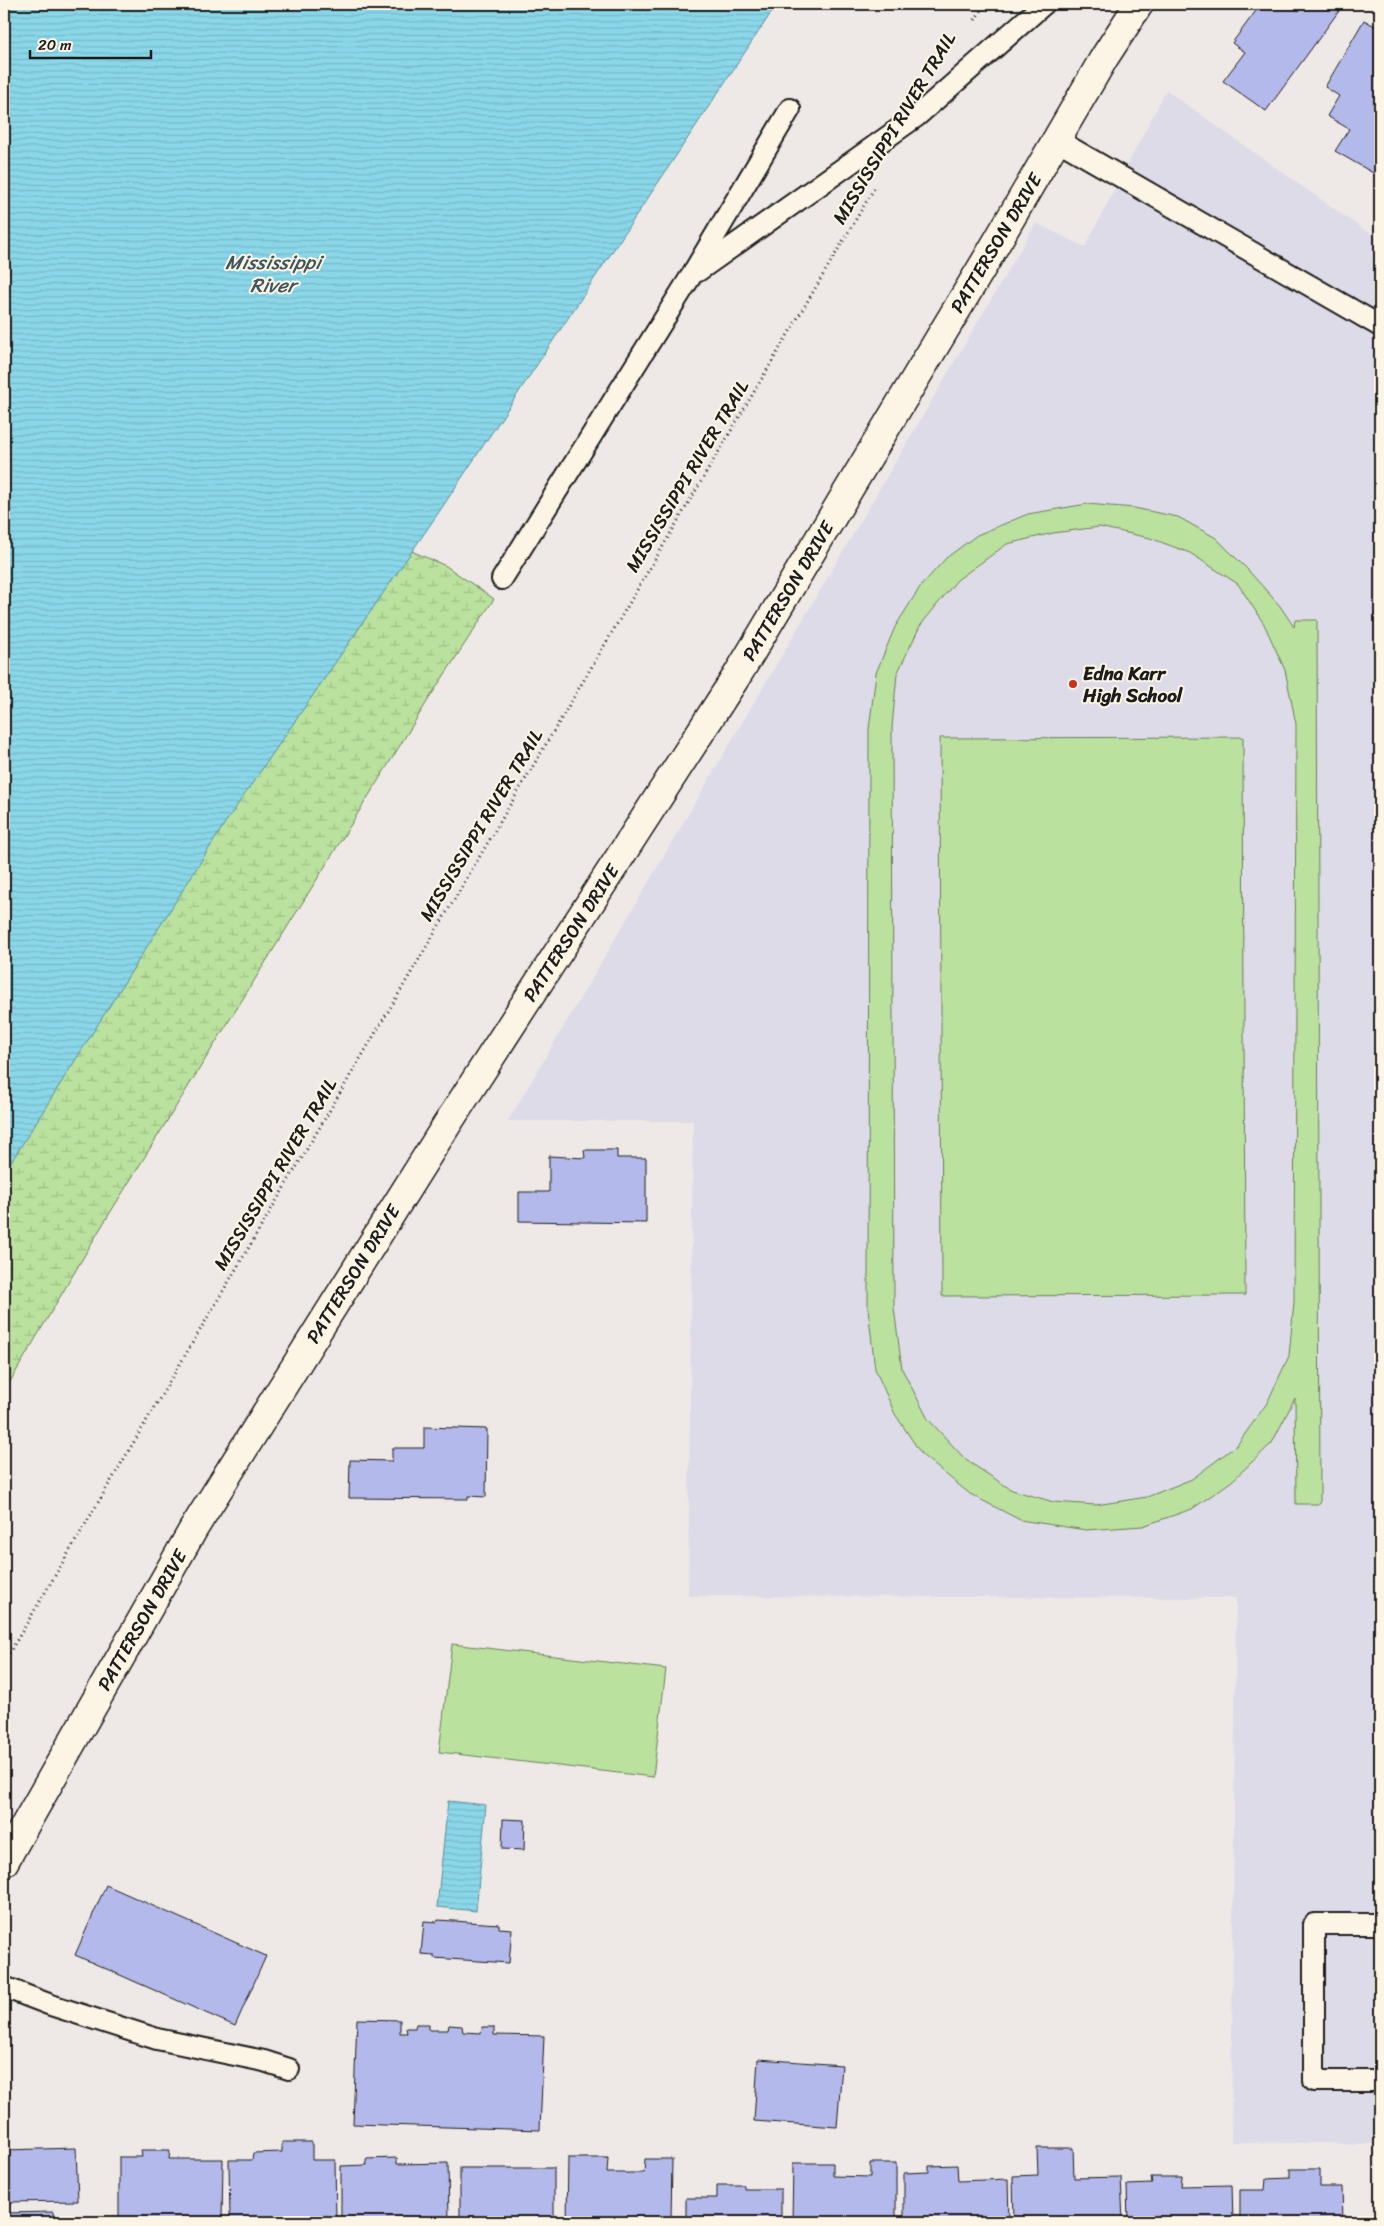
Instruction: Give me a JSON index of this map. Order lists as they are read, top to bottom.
{
  "streets": {
    "street": ["PATTERSON DRIVE"],
    "path": ["MISSISSIPPI RIVER TRAIL"]
  },
  "water": ["Mississippi River"],
  "places": ["Edna Karr High School"],
  "scale_bar": "20 m"
}
